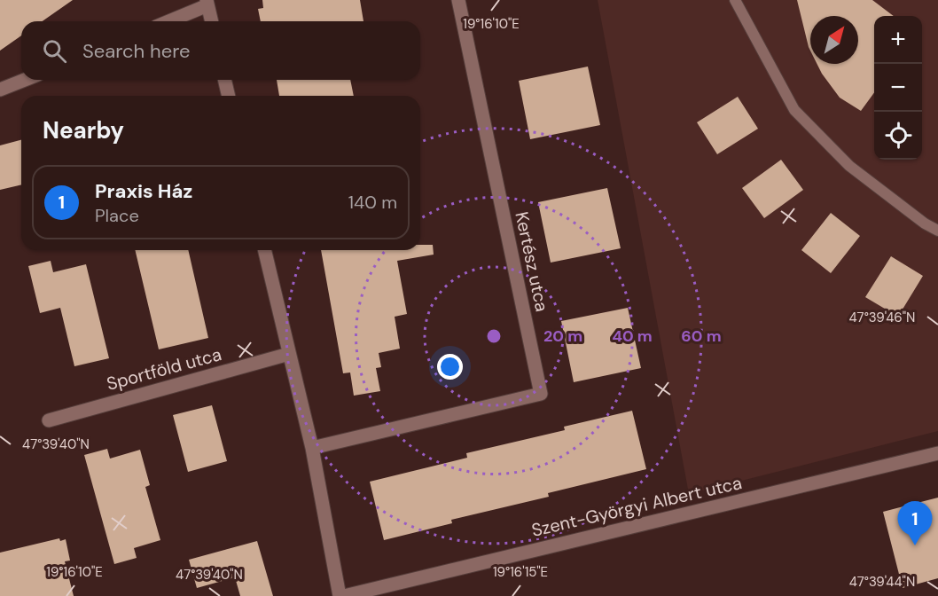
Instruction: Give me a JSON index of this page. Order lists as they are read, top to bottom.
{
  "streets": {
    "street": ["Kertész utca", "Sportföld utca", "Szent-Györgyi Albert utca"]
  },
  "north": "top right",
  "page": {
    "map_buttons": ["+", "−"],
    "search": "Search here",
    "heading": "Nearby",
    "list": [
      {
        "mark": "1",
        "name": "Praxis Ház",
        "note": "Place",
        "value": "140 m"
      }
    ],
    "pins": "1"
  },
  "coordinates": [
    "19°16'10\"E",
    "47°39'46\"N",
    "47°39'40\"N",
    "19°16'15\"E",
    "47°39'44\"N"
  ],
  "rings": ["20 m", "40 m", "60 m"]
}
